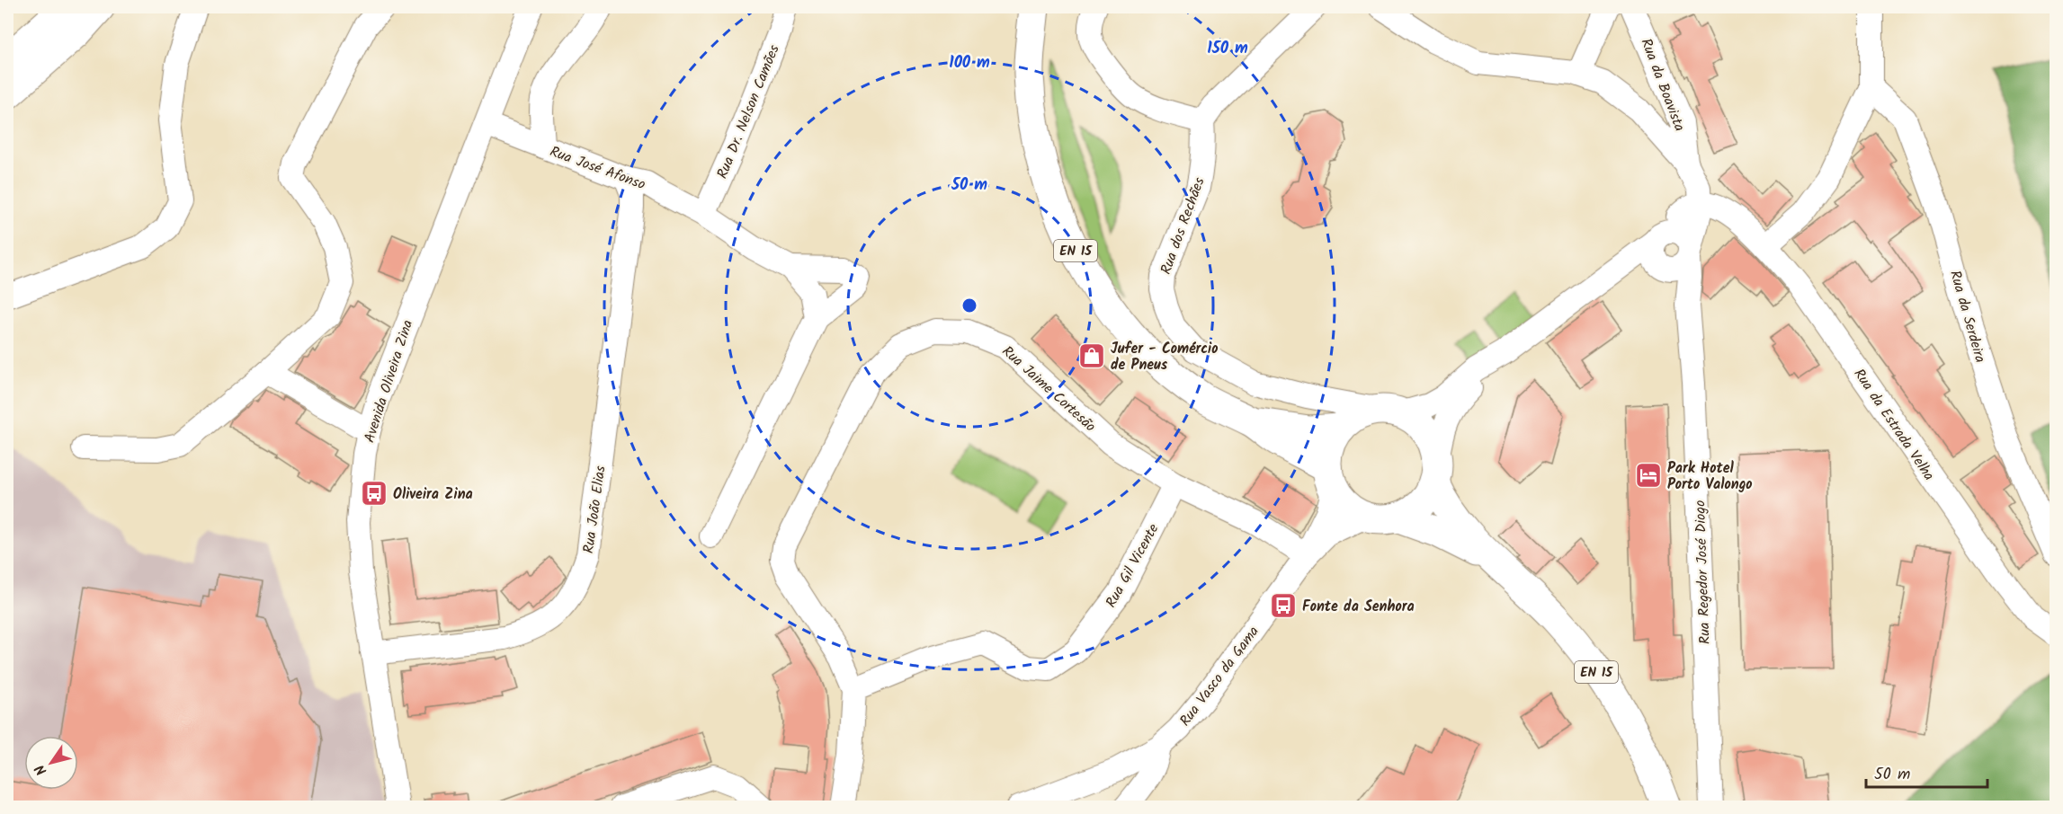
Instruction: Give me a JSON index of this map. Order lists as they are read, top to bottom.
{
  "streets": {
    "main road": ["EN 15"],
    "street": [
      "Rua da Boavista",
      "Rua Dr. Nelson Camões",
      "Rua José Afonso",
      "Rua dos Rechães",
      "Rua da Serdeira",
      "Avenida Oliveira Zina",
      "Rua Jaime Cortesão",
      "Rua da Estrada Velha",
      "Rua João Elias",
      "Rua Gil Vicente",
      "Rua Regedor José Diogo",
      "Rua Vasco da Gama"
    ]
  },
  "crossings": [
    ["Rua da Boavista", "Rua da Estrada Velha"],
    ["Rua da Boavista", "Rua Regedor José Diogo"],
    ["Rua Dr. Nelson Camões", "Rua José Afonso"],
    ["Rua José Afonso", "Avenida Oliveira Zina"],
    ["Rua José Afonso", "Rua João Elias"],
    ["Rua dos Rechães", "EN 15"],
    ["Rua dos Rechães", "Rua Vasco da Gama"],
    ["EN 15", "Rua Vasco da Gama"],
    ["Avenida Oliveira Zina", "Rua João Elias"],
    ["Rua Jaime Cortesão", "Rua Gil Vicente"],
    ["Rua Jaime Cortesão", "Rua Vasco da Gama"]
  ],
  "places": {
    "shop": ["Jufer - Comércio de Pneus"],
    "hotel": ["Park Hotel Porto Valongo"],
    "bus stop": ["Oliveira Zina", "Fonte da Senhora"]
  },
  "scale_bar": "50 m",
  "north": "bottom left",
  "rings": ["150 m", "100 m", "50 m"]
}
